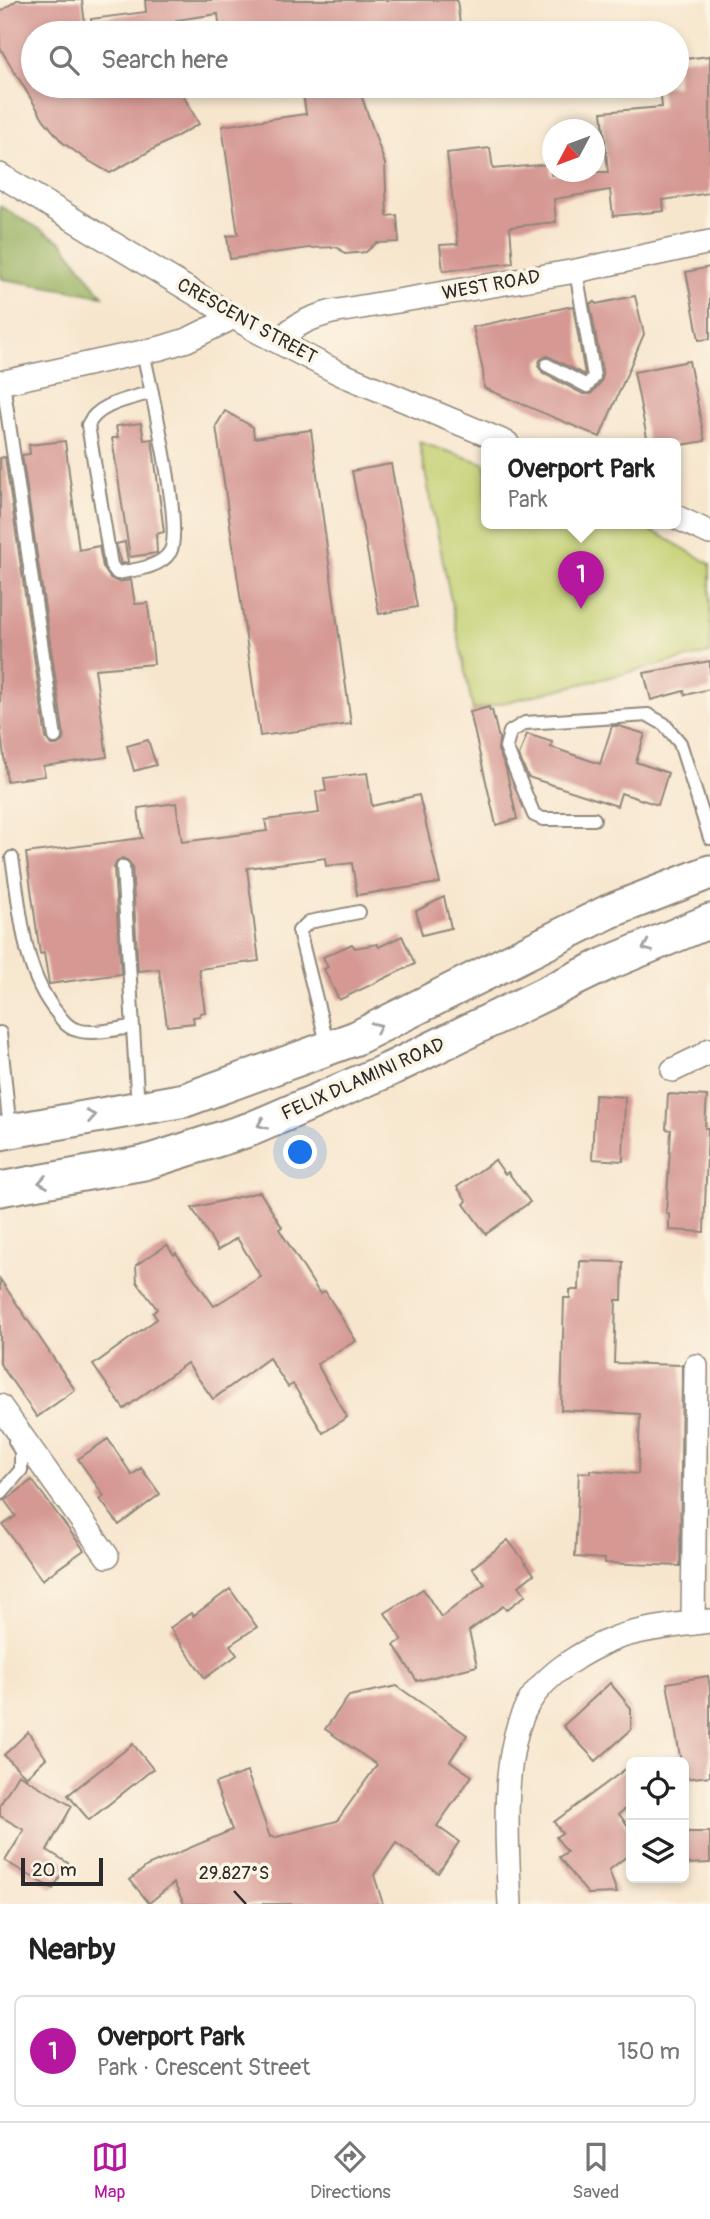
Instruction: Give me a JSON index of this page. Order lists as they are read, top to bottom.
{
  "streets": {
    "main road": ["FELIX DLAMINI ROAD"],
    "street": ["WEST ROAD", "CRESCENT STREET"]
  },
  "crossings": [
    ["WEST ROAD", "CRESCENT STREET"]
  ],
  "scale_bar": "20 m",
  "north": "bottom left",
  "page": {
    "search": "Search here",
    "popup": ["Overport Park", "Park"],
    "pins": "1",
    "scale": "20 m",
    "heading": "Nearby",
    "list": [
      {
        "mark": "1",
        "name": "Overport Park",
        "note": "Park · Crescent Street",
        "value": "150 m"
      }
    ],
    "nav": ["Map", "Directions", "Saved"]
  },
  "coordinates": ["29.827°S"]
}
